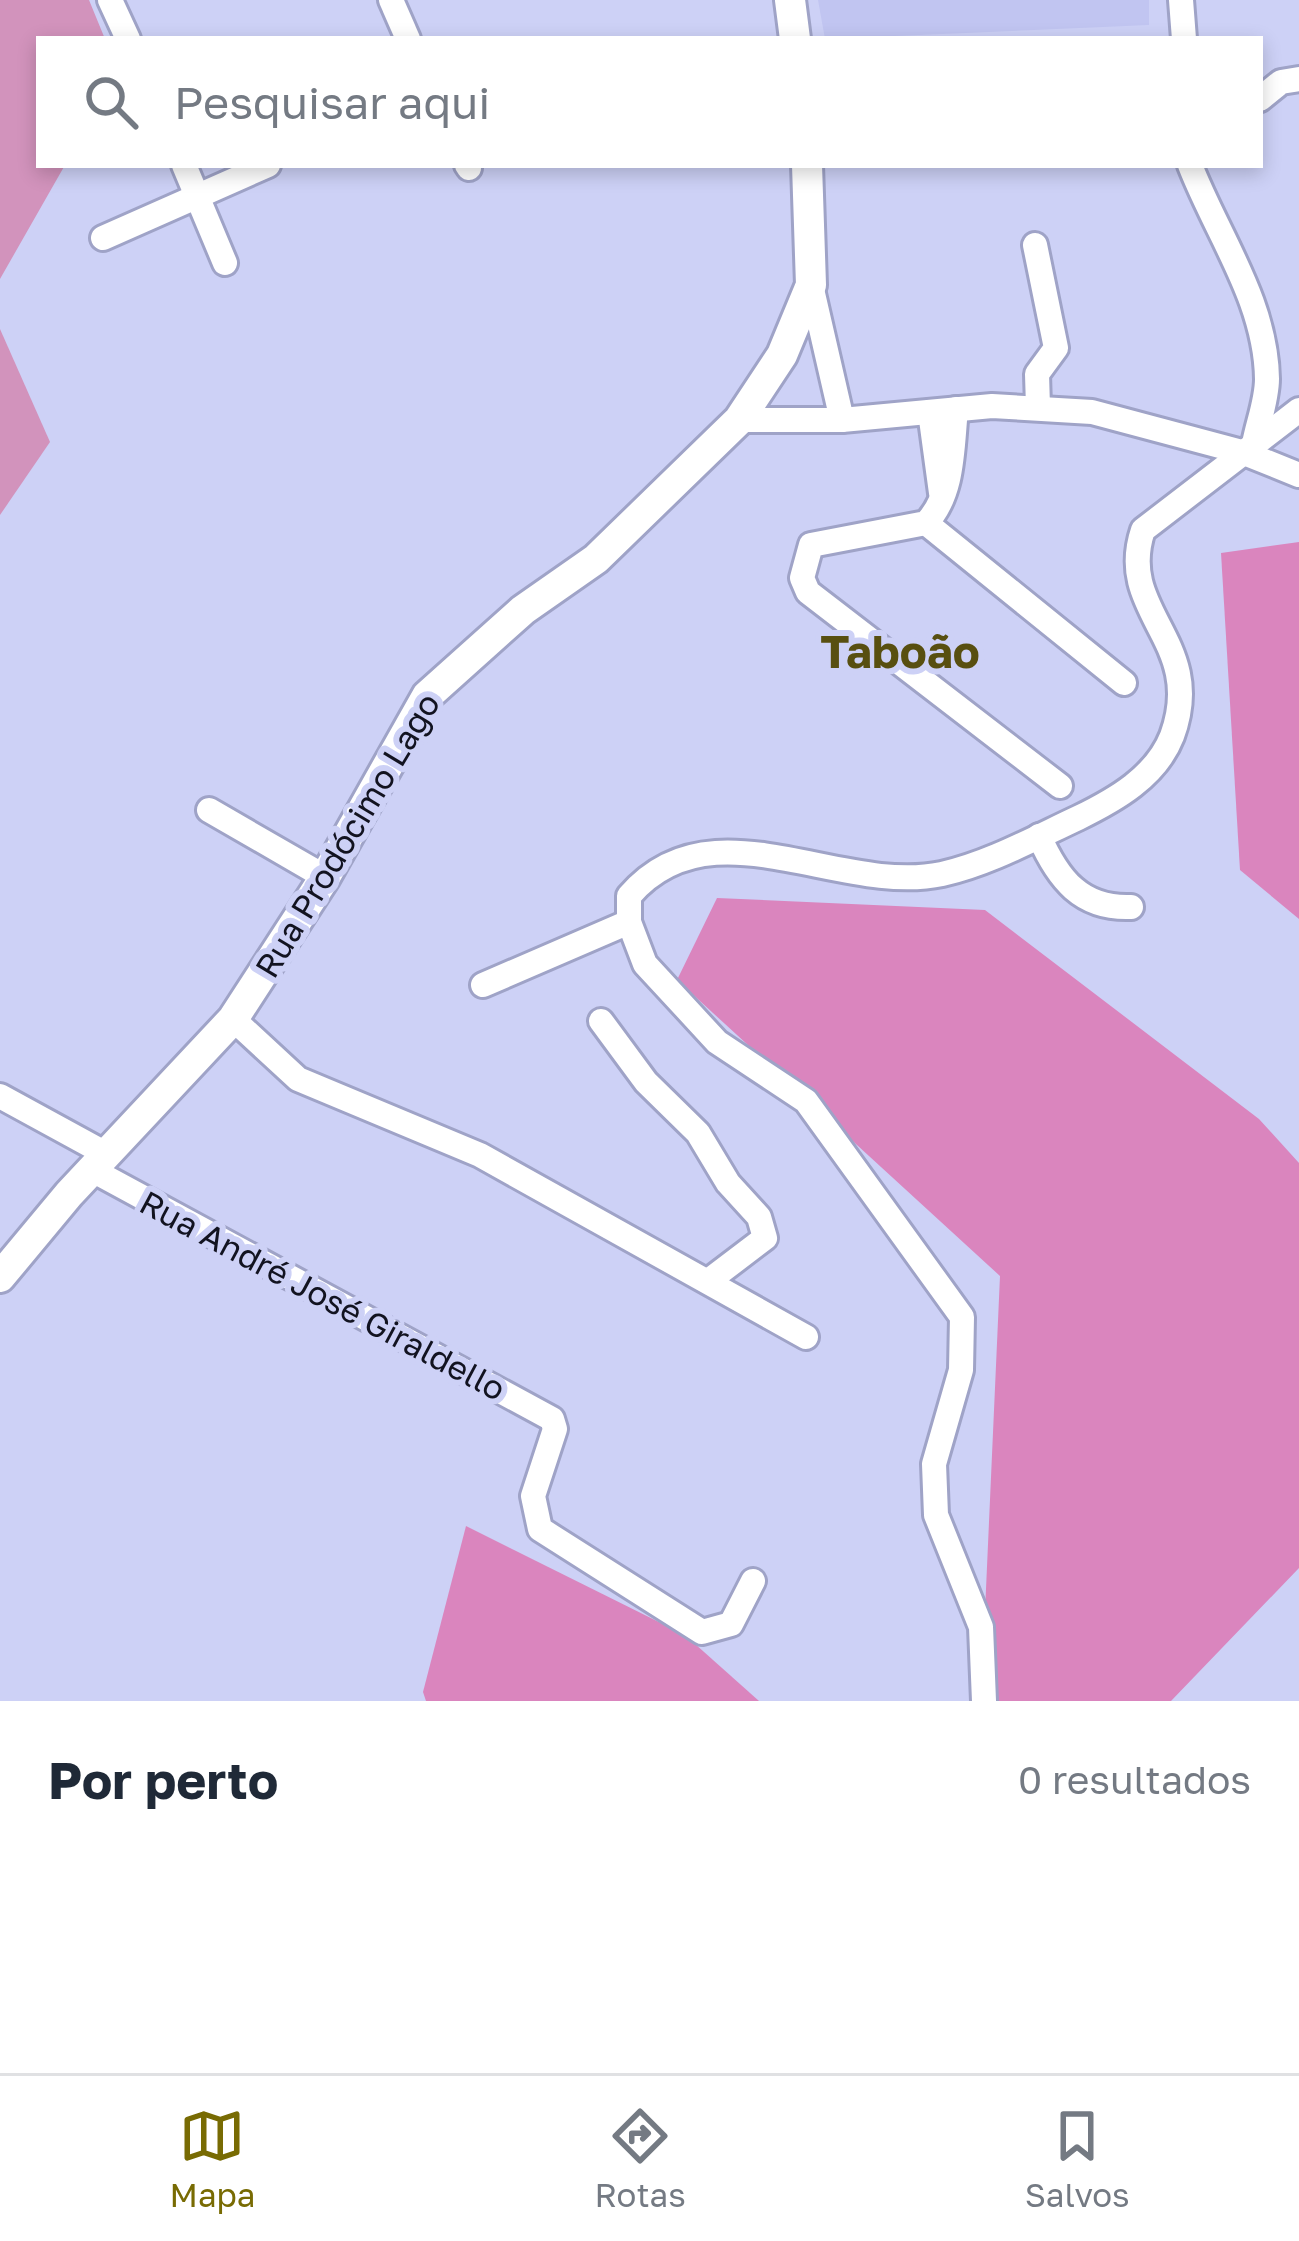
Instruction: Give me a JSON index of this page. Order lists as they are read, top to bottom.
{
  "streets": {
    "main road": ["Rua Prodócimo Lago"],
    "street": ["Rua André José Giraldello"]
  },
  "crossings": [
    ["Rua Prodócimo Lago", "Rua André José Giraldello"]
  ],
  "districts": ["Taboão"],
  "page": {
    "search": "Pesquisar aqui",
    "heading": ["Por perto", "0 resultados"],
    "nav": ["Mapa", "Rotas", "Salvos"]
  }
}
